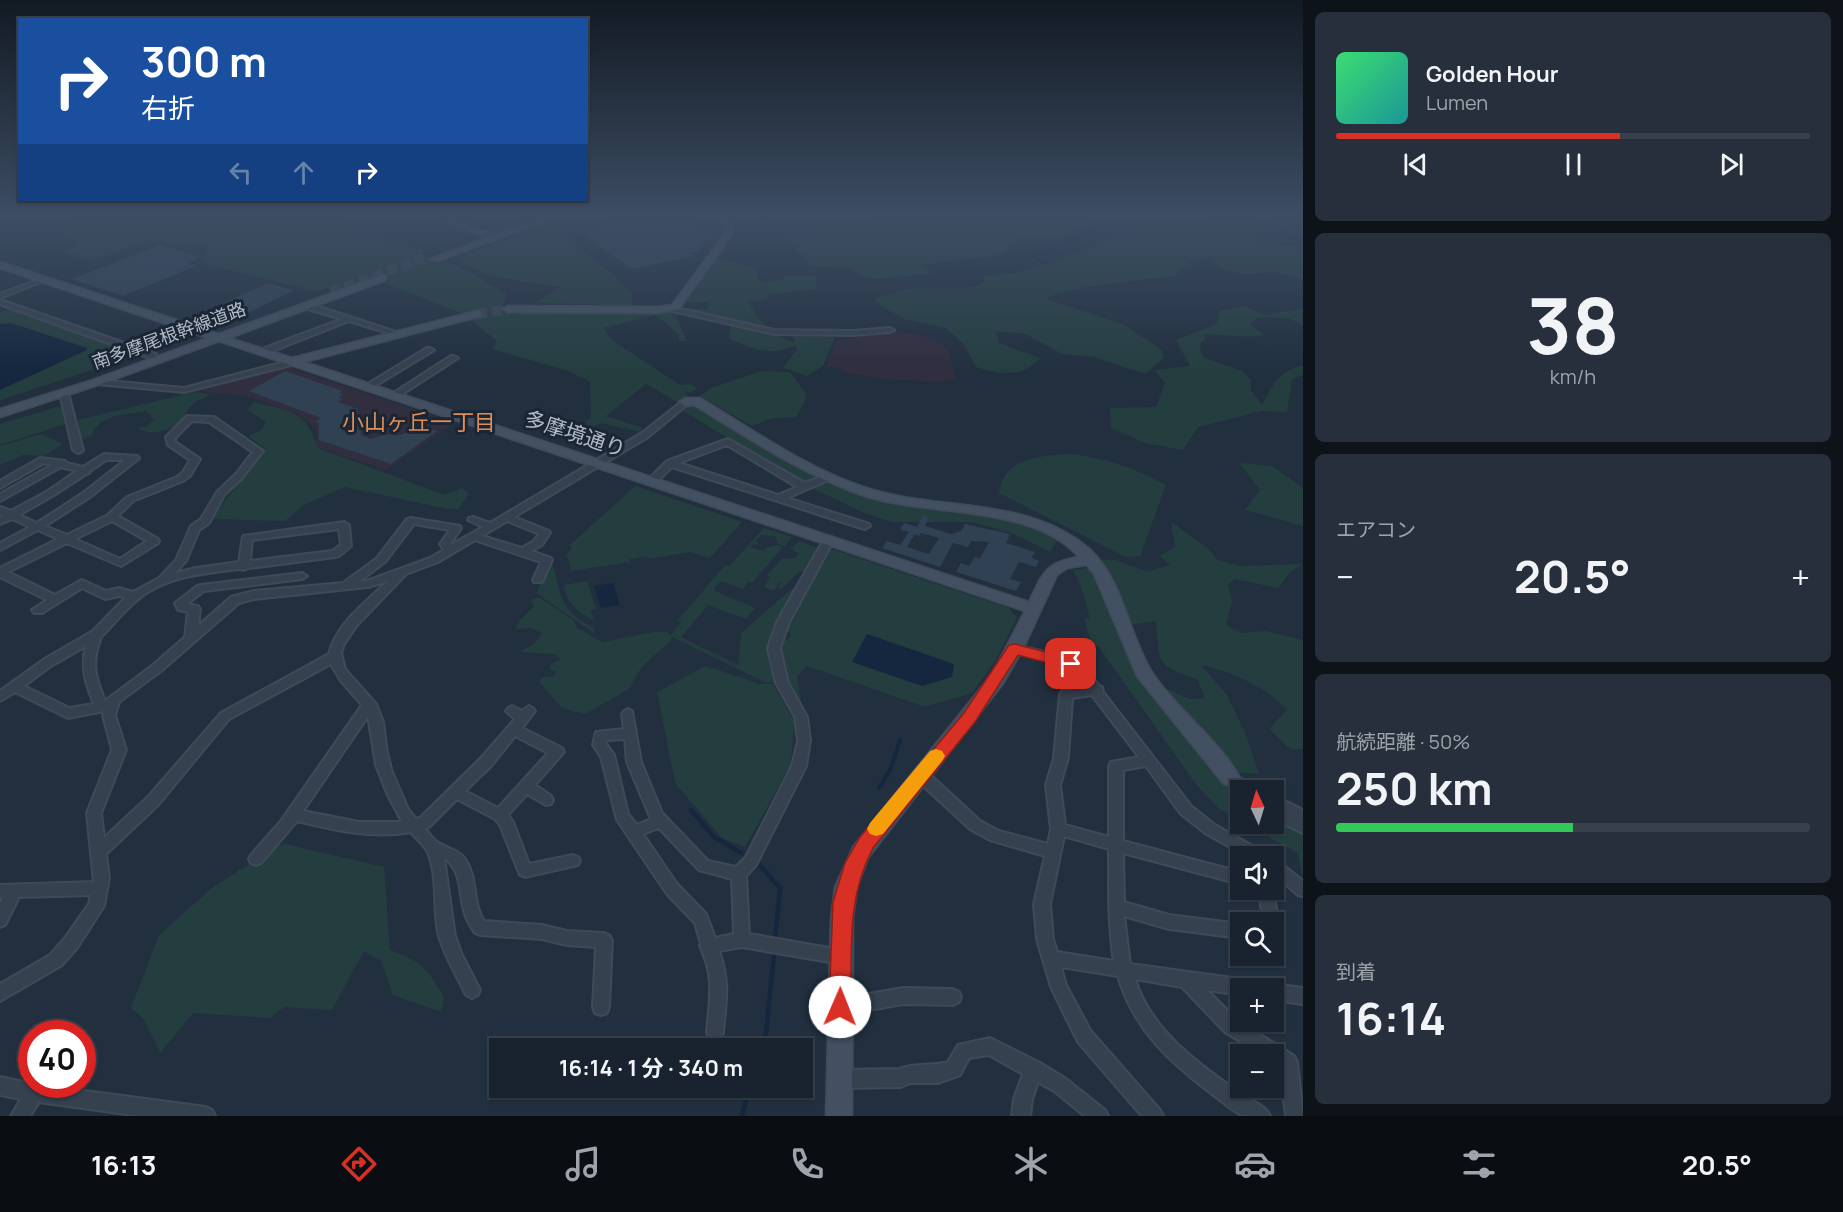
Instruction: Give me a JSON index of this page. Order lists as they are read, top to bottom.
{
  "streets": {
    "street": ["南多摩尾根幹線道路", "多摩境通り"]
  },
  "crossings": [
    ["南多摩尾根幹線道路", "多摩境通り"]
  ],
  "districts": ["小山ヶ丘一丁目"],
  "north": "top",
  "page": {
    "turn": ["300 m", "右折"],
    "song": ["Golden Hour", "Lumen"],
    "tile": [
      ["38", "km/h"],
      "エアコン",
      ["航続距離 · 50%", "250 km"],
      ["到着", "16:14"]
    ],
    "heat": ["−", "20.5°", "+"],
    "map_buttons": ["+", "−"],
    "limit": "40",
    "trip": "16:14 · 1 分 · 340 m",
    "tabs": ["16:13", "20.5°"]
  }
}
